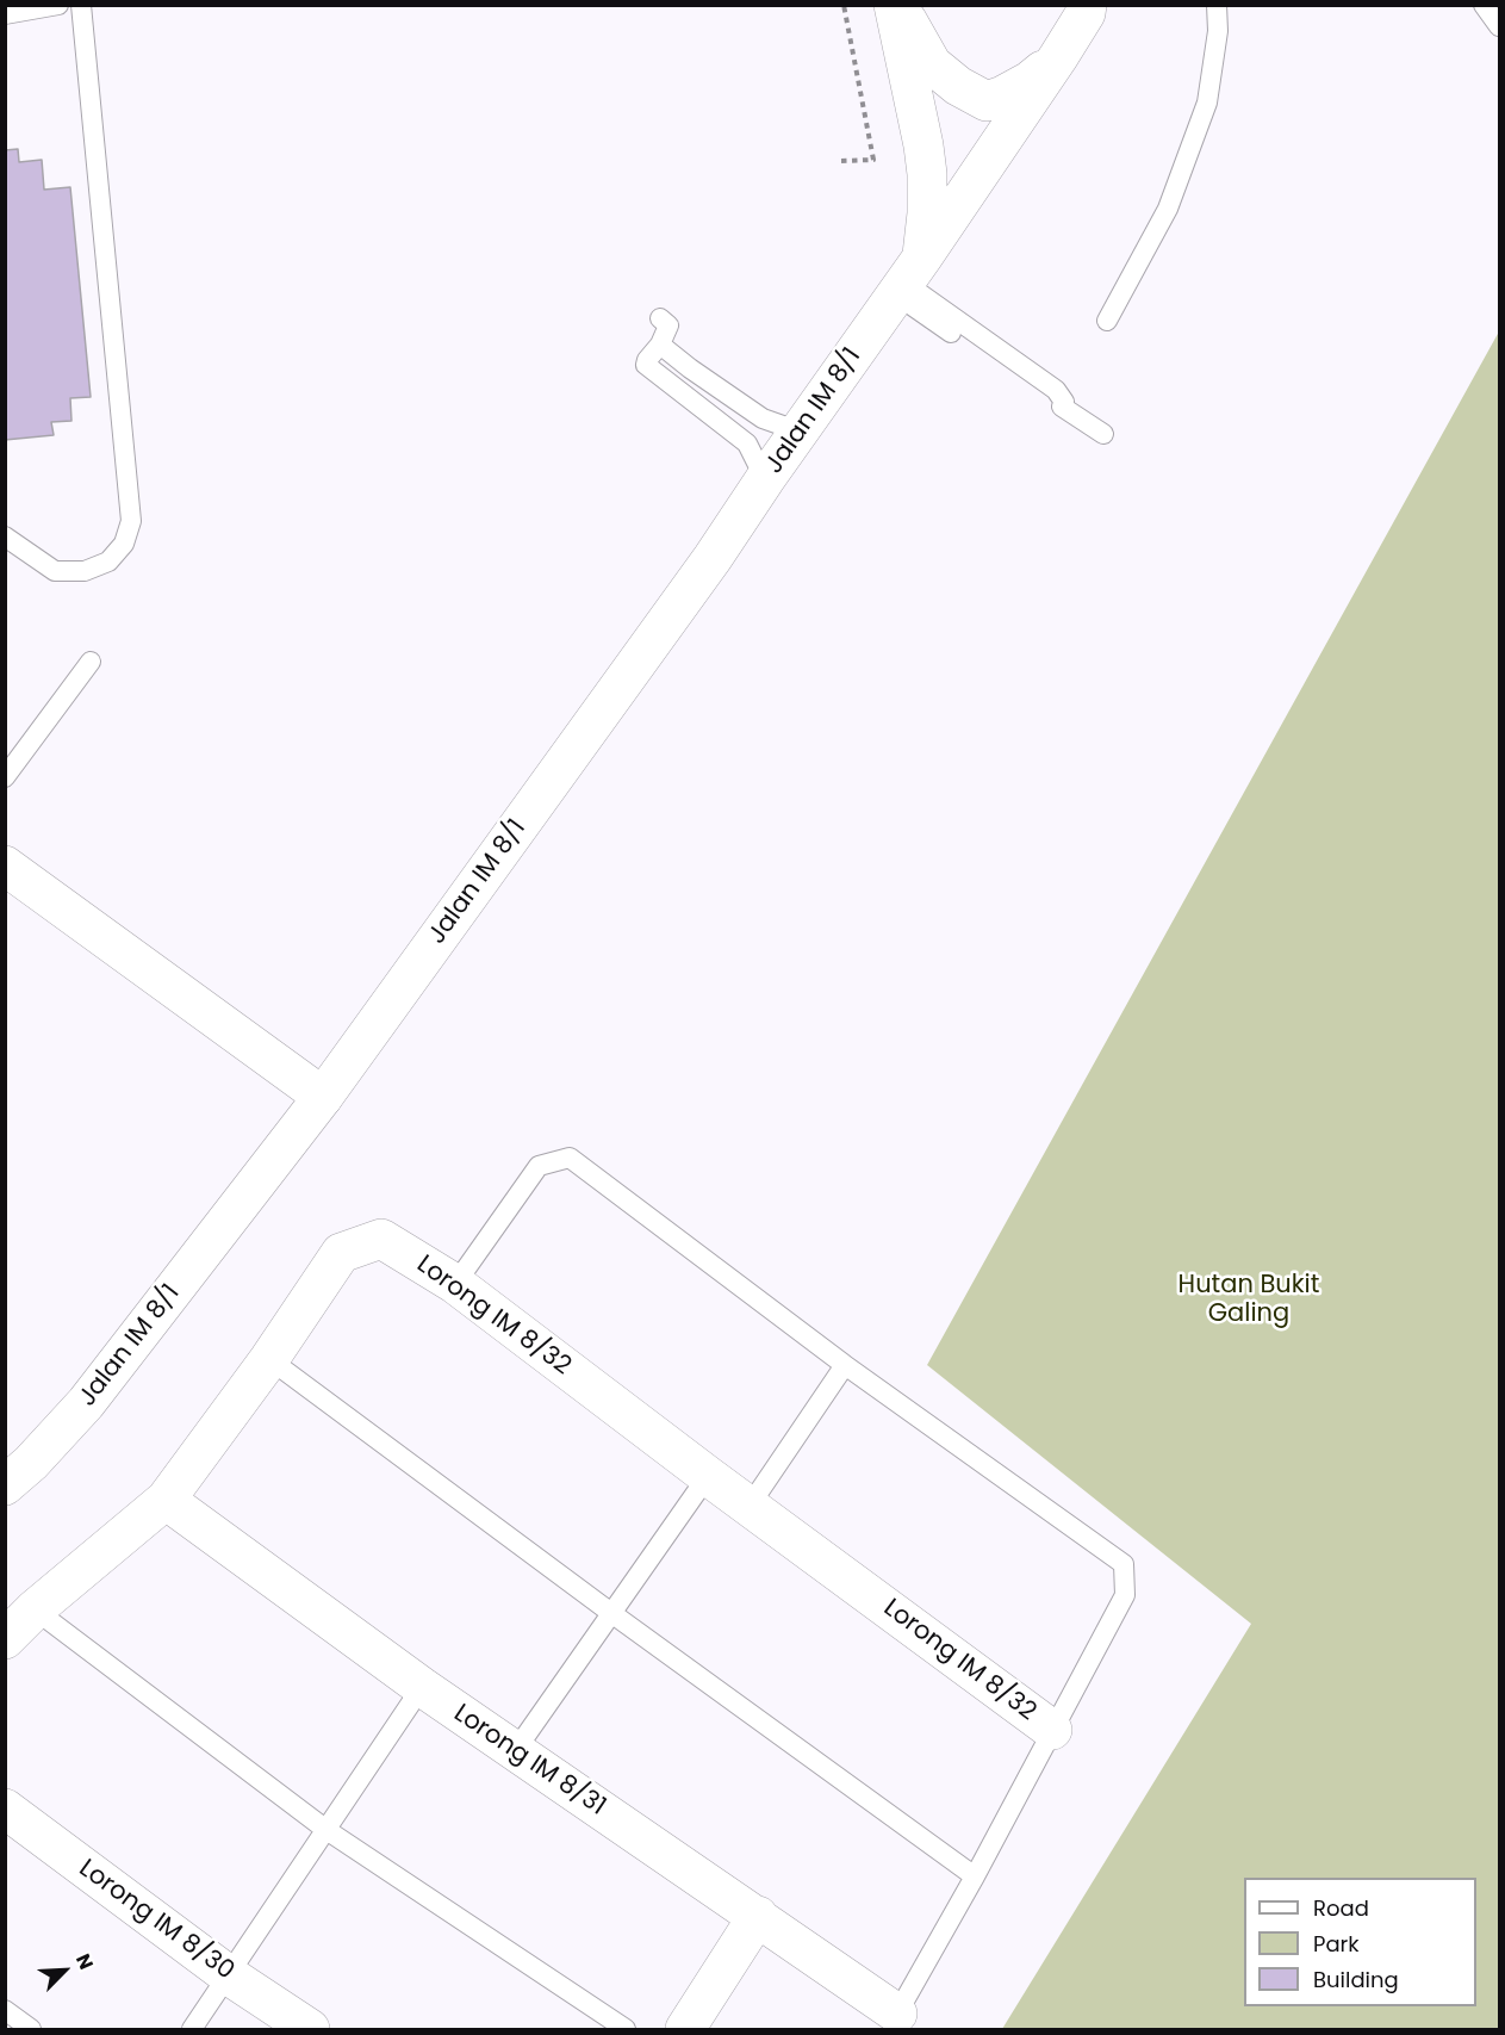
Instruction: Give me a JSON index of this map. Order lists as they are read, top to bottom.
{
  "streets": {
    "street": [
      "Jalan IM 8/1",
      "Lorong IM 8/32",
      "Lorong IM 8/31",
      "Lorong IM 8/30"
    ]
  },
  "crossings": [
    ["Lorong IM 8/32", "Lorong IM 8/31"]
  ],
  "parks": ["Hutan Bukit Galing"],
  "legend": ["Road", "Park", "Building"],
  "north": "top right"
}
